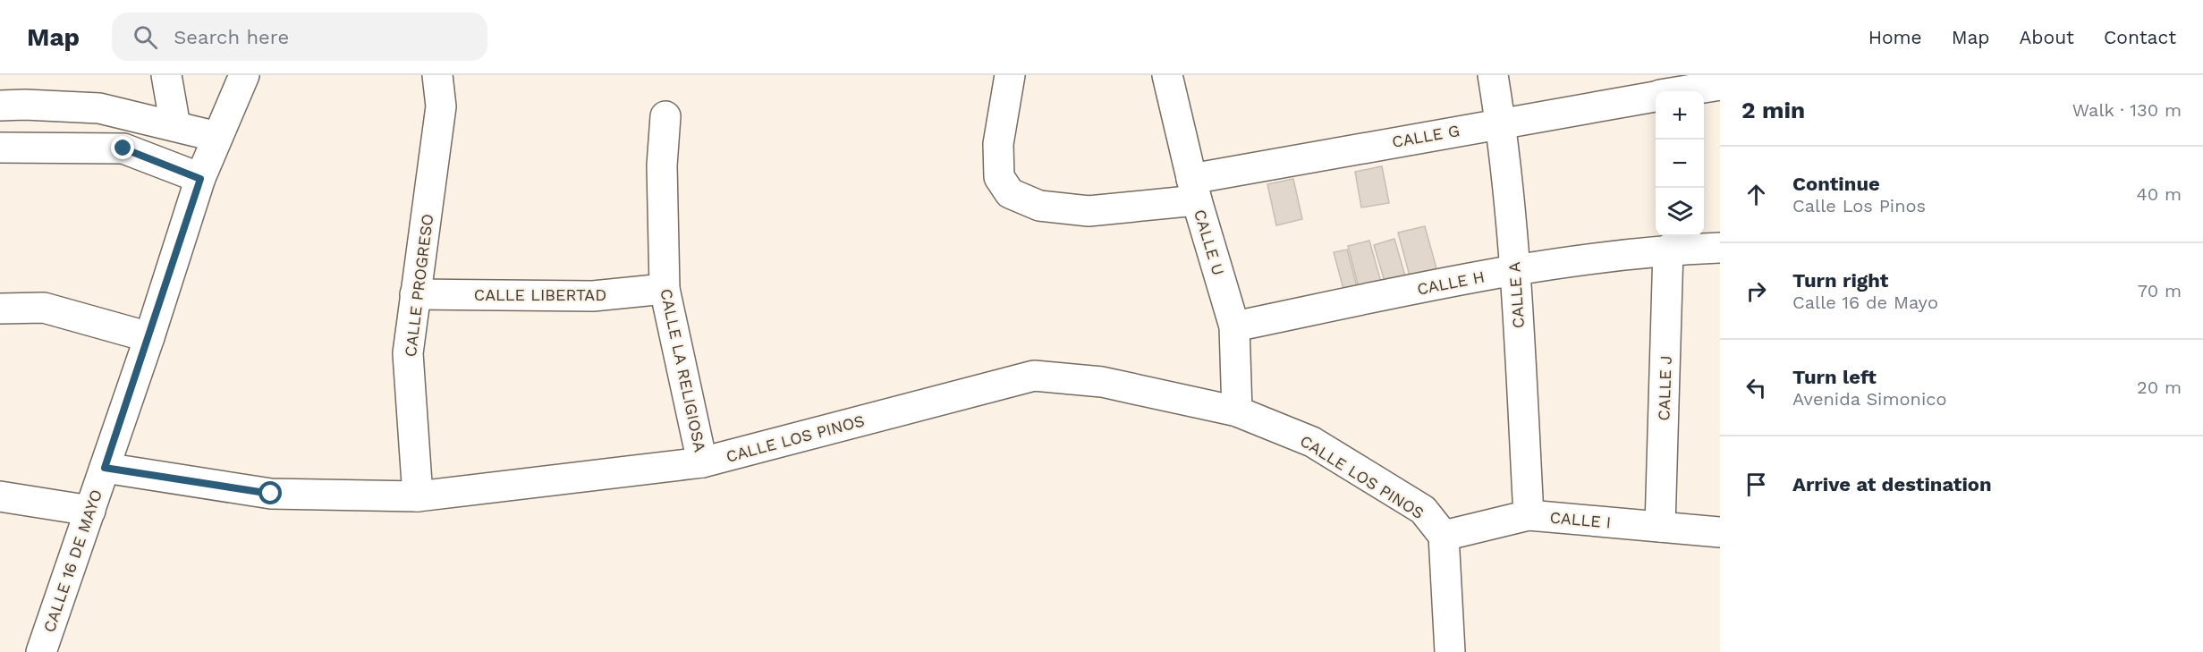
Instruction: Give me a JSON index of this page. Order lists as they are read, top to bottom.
{
  "streets": {
    "street": [
      "CALLE G",
      "CALLE U",
      "CALLE H",
      "CALLE PROGRESO",
      "CALLE LIBERTAD",
      "CALLE A",
      "CALLE LA RELIGIOSA",
      "CALLE J",
      "CALLE LOS PINOS",
      "CALLE I",
      "CALLE 16 DE MAYO"
    ]
  },
  "crossings": [
    ["CALLE G", "CALLE U"],
    ["CALLE G", "CALLE A"],
    ["CALLE U", "CALLE H"],
    ["CALLE U", "CALLE LOS PINOS"],
    ["CALLE H", "CALLE A"],
    ["CALLE H", "CALLE J"],
    ["CALLE PROGRESO", "CALLE LIBERTAD"],
    ["CALLE PROGRESO", "CALLE LOS PINOS"],
    ["CALLE LIBERTAD", "CALLE LA RELIGIOSA"],
    ["CALLE A", "CALLE I"],
    ["CALLE LA RELIGIOSA", "CALLE LOS PINOS"],
    ["CALLE J", "CALLE I"],
    ["CALLE LOS PINOS", "CALLE I"],
    ["CALLE LOS PINOS", "CALLE 16 DE MAYO"]
  ],
  "page": {
    "header": "Map",
    "search": "Search here",
    "nav": [
      "Home",
      "Map",
      "About",
      "Contact"
    ],
    "heading": ["2 min", "Walk · 130 m"],
    "map_buttons": ["+", "−"],
    "list": [
      ["Continue", "Calle Los Pinos", "40 m"],
      ["Turn right", "Calle 16 de Mayo", "70 m"],
      ["Turn left", "Avenida Simonico", "20 m"],
      "Arrive at destination"
    ]
  }
}
